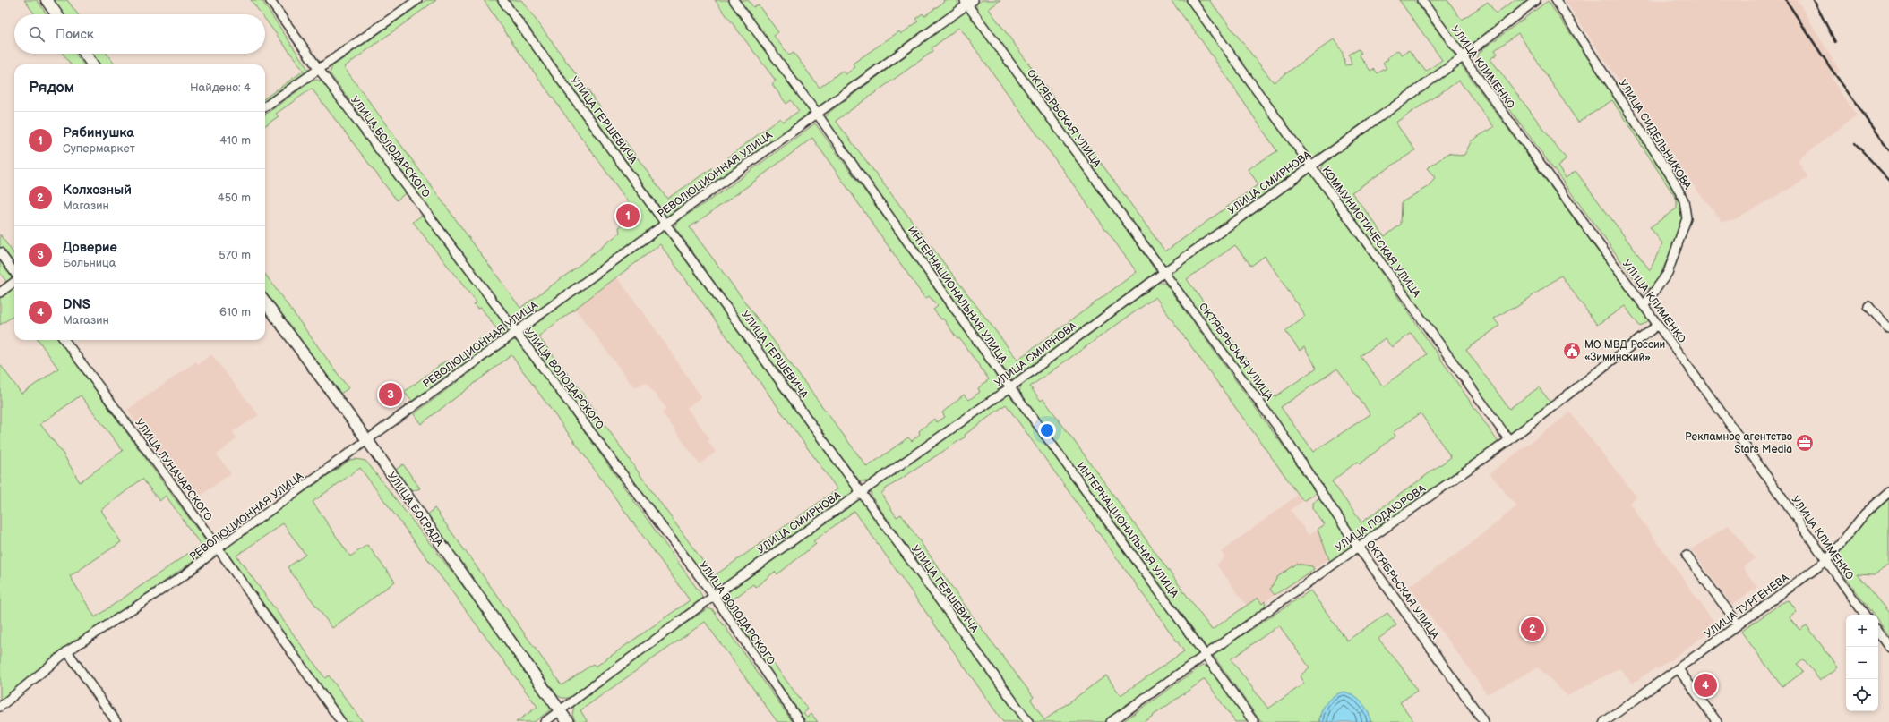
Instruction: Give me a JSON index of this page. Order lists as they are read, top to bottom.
{
  "streets": {
    "street": [
      "УЛИЦА КЛИМЕНКО",
      "ОКТЯБРЬСКАЯ УЛИЦА",
      "УЛИЦА ГЕРШЕВИЧА",
      "УЛИЦА СИДЕЛЬНИКОВА",
      "УЛИЦА ВОЛОДАРСКОГО",
      "РЕВОЛЮЦИОННАЯ УЛИЦА",
      "УЛИЦА СМИРНОВА",
      "КОММУНИСТИЧЕСКАЯ УЛИЦА",
      "ИНТЕРНАЦИОНАЛЬНАЯ УЛИЦА",
      "УЛИЦА ЛУНАЧАРСКОГО",
      "УЛИЦА БОГРАДА",
      "УЛИЦА ПОДАЮРОВА",
      "УЛИЦА ТУРГЕНЕВА"
    ]
  },
  "crossings": [
    ["УЛИЦА КЛИМЕНКО", "УЛИЦА СИДЕЛЬНИКОВА"],
    ["УЛИЦА КЛИМЕНКО", "УЛИЦА СМИРНОВА"],
    ["УЛИЦА КЛИМЕНКО", "УЛИЦА ПОДАЮРОВА"],
    ["УЛИЦА КЛИМЕНКО", "УЛИЦА ТУРГЕНЕВА"],
    ["ОКТЯБРЬСКАЯ УЛИЦА", "РЕВОЛЮЦИОННАЯ УЛИЦА"],
    ["ОКТЯБРЬСКАЯ УЛИЦА", "УЛИЦА СМИРНОВА"],
    ["ОКТЯБРЬСКАЯ УЛИЦА", "УЛИЦА ПОДАЮРОВА"],
    ["УЛИЦА ГЕРШЕВИЧА", "РЕВОЛЮЦИОННАЯ УЛИЦА"],
    ["УЛИЦА ГЕРШЕВИЧА", "УЛИЦА СМИРНОВА"],
    ["УЛИЦА ВОЛОДАРСКОГО", "РЕВОЛЮЦИОННАЯ УЛИЦА"],
    ["УЛИЦА ВОЛОДАРСКОГО", "УЛИЦА СМИРНОВА"],
    ["РЕВОЛЮЦИОННАЯ УЛИЦА", "ИНТЕРНАЦИОНАЛЬНАЯ УЛИЦА"],
    ["РЕВОЛЮЦИОННАЯ УЛИЦА", "УЛИЦА ЛУНАЧАРСКОГО"],
    ["РЕВОЛЮЦИОННАЯ УЛИЦА", "УЛИЦА БОГРАДА"],
    ["УЛИЦА СМИРНОВА", "КОММУНИСТИЧЕСКАЯ УЛИЦА"],
    ["УЛИЦА СМИРНОВА", "ИНТЕРНАЦИОНАЛЬНАЯ УЛИЦА"],
    ["УЛИЦА СМИРНОВА", "УЛИЦА БОГРАДА"],
    ["КОММУНИСТИЧЕСКАЯ УЛИЦА", "УЛИЦА ПОДАЮРОВА"],
    ["ИНТЕРНАЦИОНАЛЬНАЯ УЛИЦА", "УЛИЦА ПОДАЮРОВА"]
  ],
  "places": {
    "public building": ["МО МВД России «Зиминский»"],
    "office": ["Рекламное агентство Stars Media"]
  },
  "page": {
    "search": "Поиск",
    "heading": ["Рядом", "Найдено: 4"],
    "list": [
      {
        "mark": "1",
        "name": "Рябинушка",
        "note": "Супермаркет",
        "value": "410 m"
      },
      {
        "mark": "2",
        "name": "Колхозный",
        "note": "Магазин",
        "value": "450 m"
      },
      {
        "mark": "3",
        "name": "Доверие",
        "note": "Больница",
        "value": "570 m"
      },
      {
        "mark": "4",
        "name": "DNS",
        "note": "Магазин",
        "value": "610 m"
      }
    ],
    "pins": [
      "1",
      "3",
      "2",
      "4"
    ],
    "map_buttons": ["+", "−"]
  }
}
